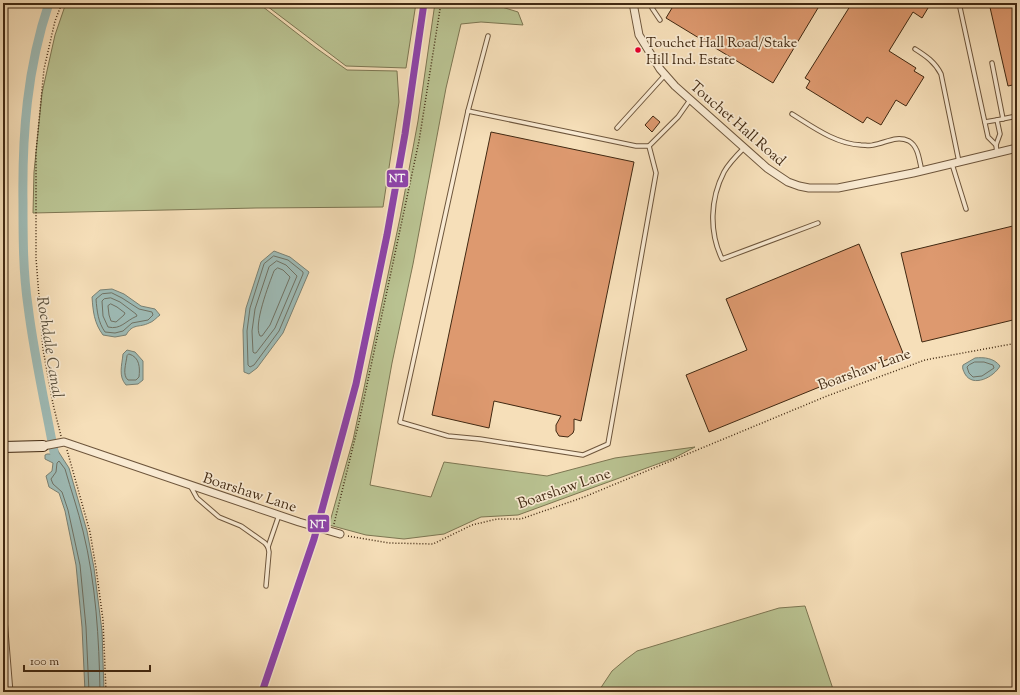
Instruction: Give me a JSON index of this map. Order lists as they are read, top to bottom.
{
  "streets": {
    "street": ["Touchet Hall Road", "Boarshaw Lane"]
  },
  "water": ["Rochdale Canal"],
  "places": ["Touchet Hall Road/Stake Hill Ind. Estate"],
  "lines": ["transit line NT"],
  "scale_bar": "100 m"
}
